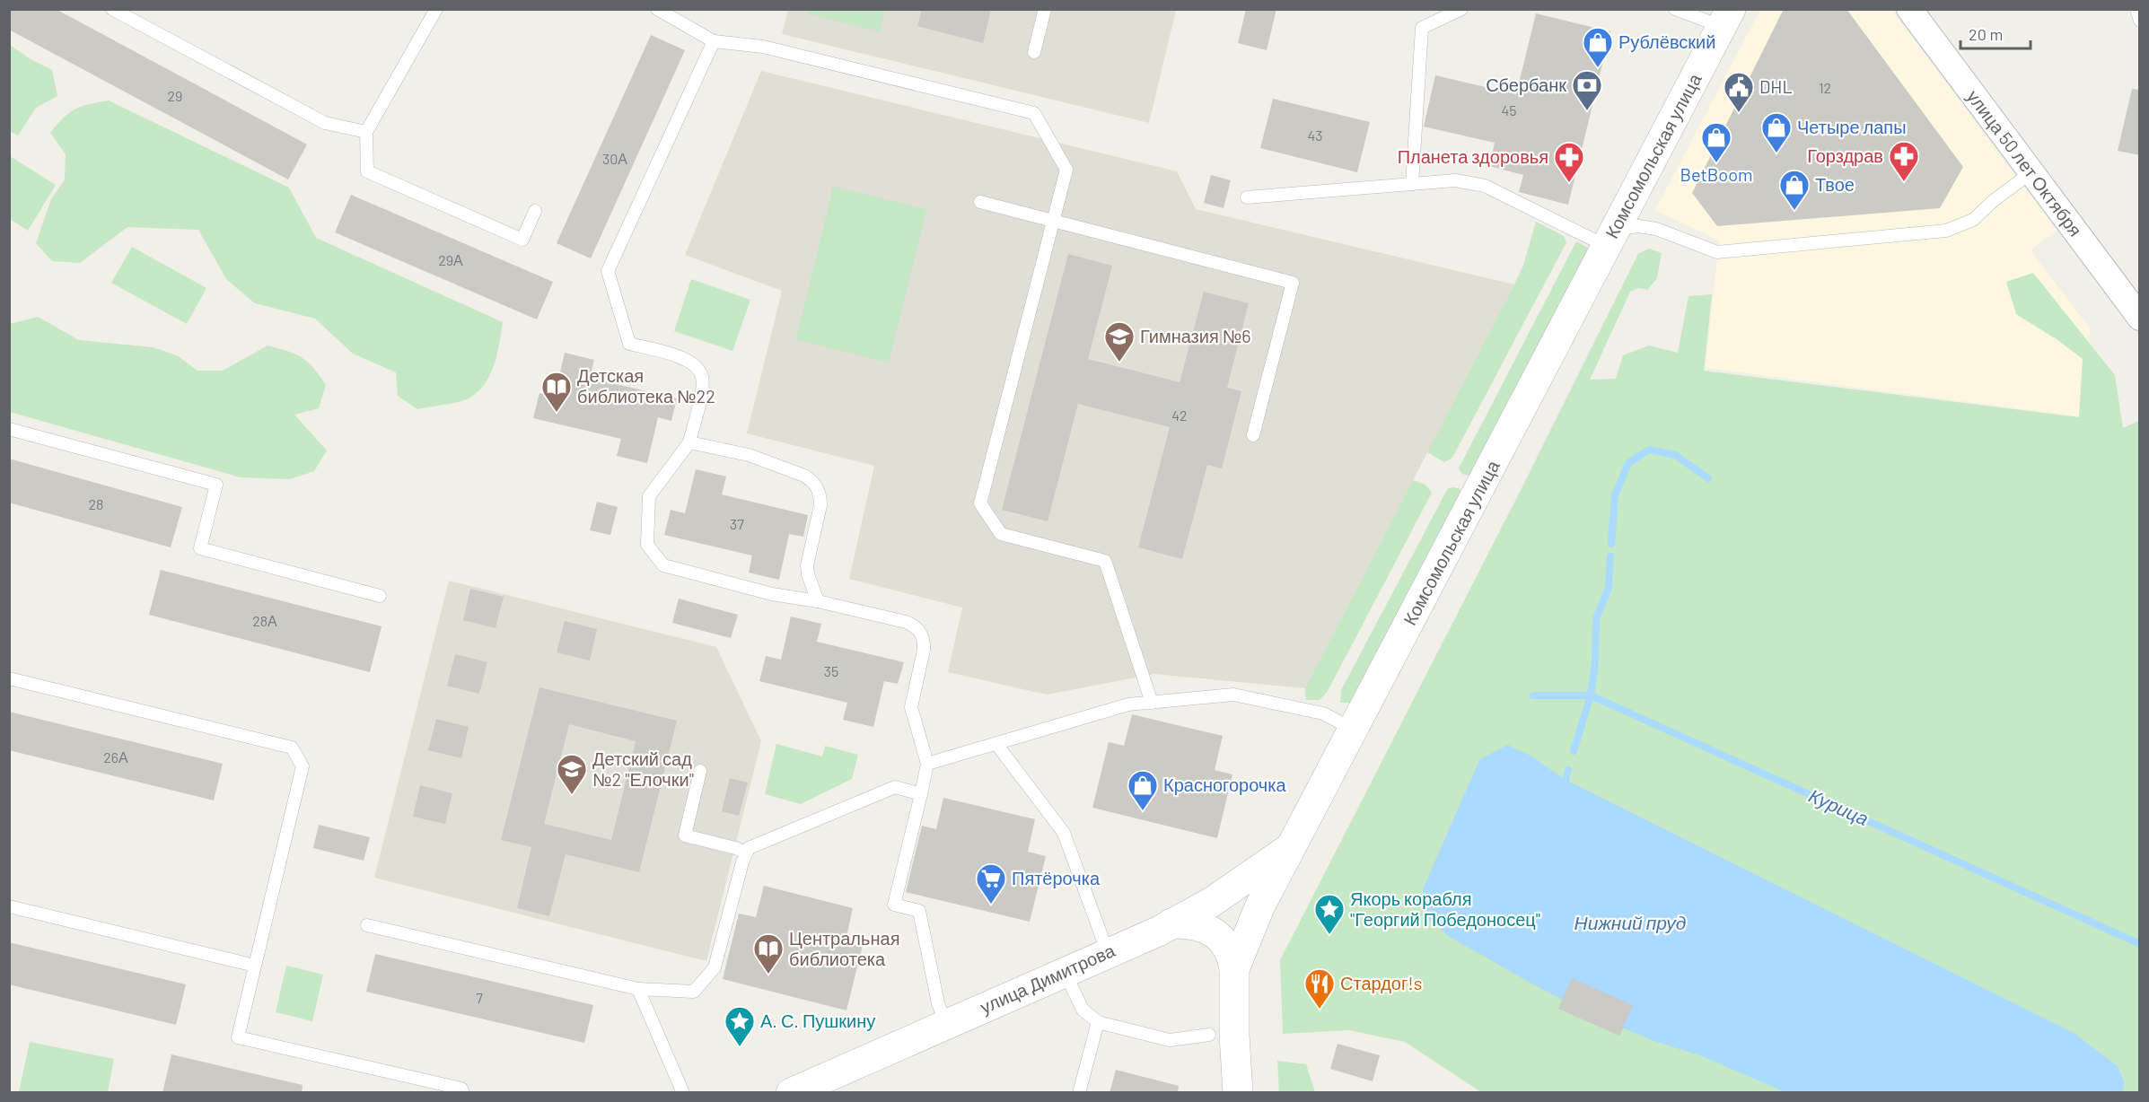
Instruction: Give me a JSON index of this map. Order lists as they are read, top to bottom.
{
  "streets": {
    "street": ["Комсомольская улица", "улица 50 лет Октября", "улица Димитрова"]
  },
  "crossings": [
    ["Комсомольская улица", "улица Димитрова"]
  ],
  "water": ["Курица", "Нижний пруд"],
  "places": {
    "shop": [
      "Рублёвский",
      "Четыре лапы",
      "BetBoom",
      "Твое",
      "Красногорочка"
    ],
    "bank": ["Сбербанк"],
    "public building": ["DHL"],
    "pharmacy": ["Горздрав", "Планета здоровья"],
    "school or university": ["Гимназия №6", "Детский сад №2 \"Елочки\""],
    "library": ["Детская библиотека №22", "Центральная библиотека"],
    "supermarket": ["Пятёрочка"],
    "place": ["Якорь корабля \"Георгий Победоносец\"", "А. С. Пушкину"],
    "restaurant": ["Стардог!s"]
  },
  "house_numbers": [
    "12",
    "29",
    "45",
    "43",
    "30А",
    "29А",
    "42",
    "28",
    "37",
    "28А",
    "35",
    "26А",
    "7"
  ],
  "scale_bar": "20 m"
}
